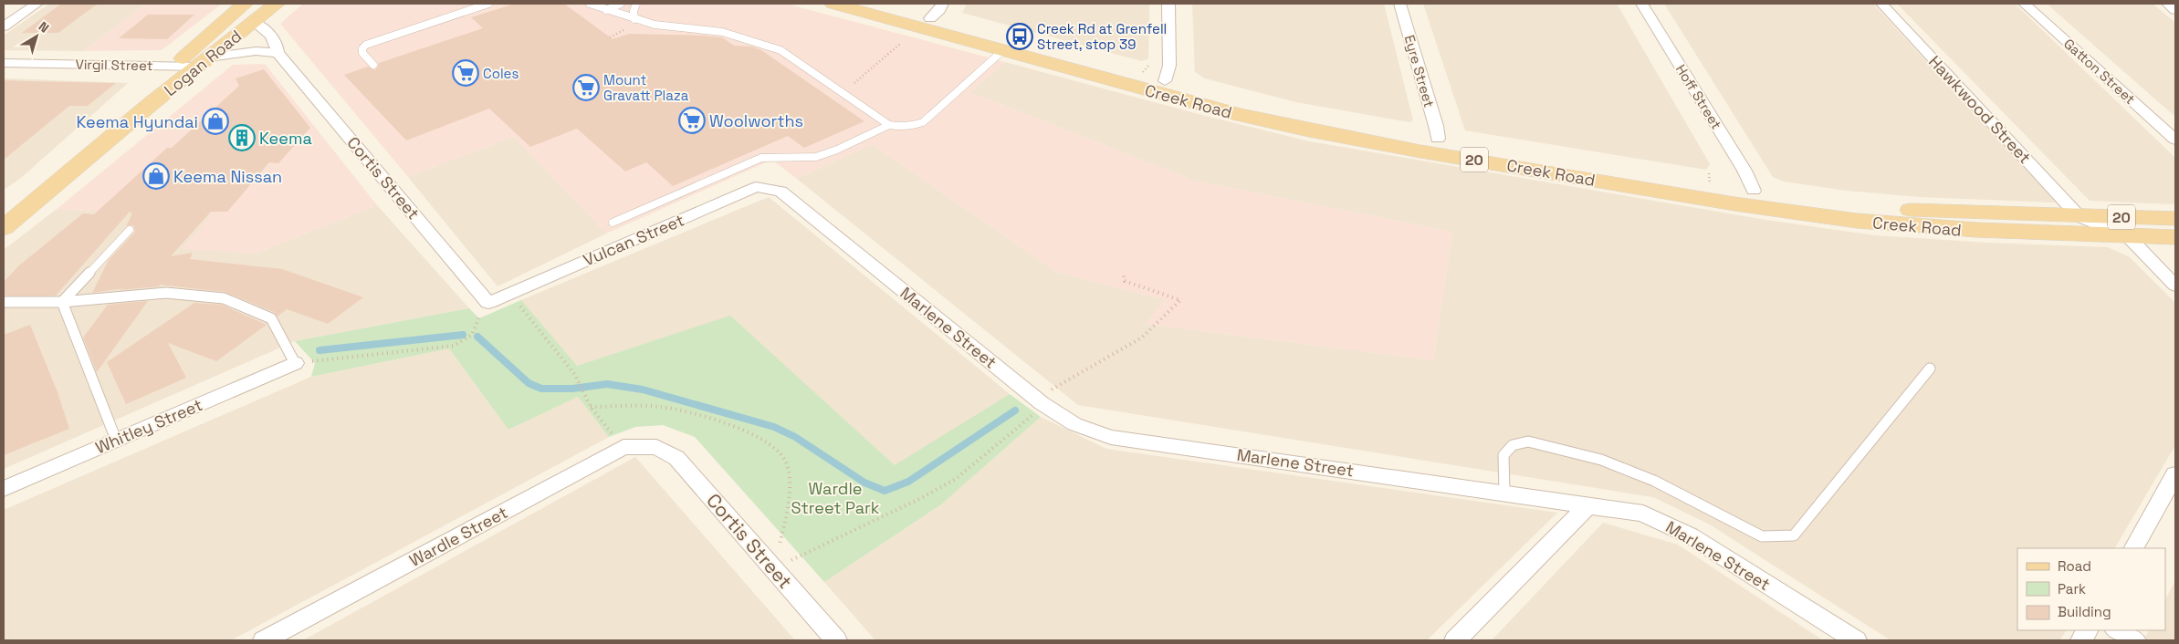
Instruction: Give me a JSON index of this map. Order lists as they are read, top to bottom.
{
  "streets": {
    "main road": ["Logan Road", "Creek Road", "20"],
    "street": [
      "Virgil Street",
      "Eyre Street",
      "Gatton Street",
      "Hoff Street",
      "Hawkwood Street",
      "Cortis Street",
      "Vulcan Street",
      "Marlene Street",
      "Whitley Street",
      "Wardle Street"
    ]
  },
  "crossings": [
    ["Logan Road", "Virgil Street"],
    ["Logan Road", "Cortis Street"],
    ["Eyre Street", "Creek Road"],
    ["Hoff Street", "Creek Road"],
    ["Creek Road", "Hawkwood Street"],
    ["Cortis Street", "Vulcan Street"],
    ["Cortis Street", "Wardle Street"],
    ["Vulcan Street", "Marlene Street"]
  ],
  "parks": ["Wardle Street Park"],
  "places": {
    "bus stop": ["Creek Rd at Grenfell Street, stop 39"],
    "supermarket": ["Coles", "Mount Gravatt Plaza", "Woolworths"],
    "shop": ["Keema Hyundai", "Keema Nissan"],
    "building": ["Keema"]
  },
  "legend": ["Road", "Park", "Building"],
  "north": "top right"
}
